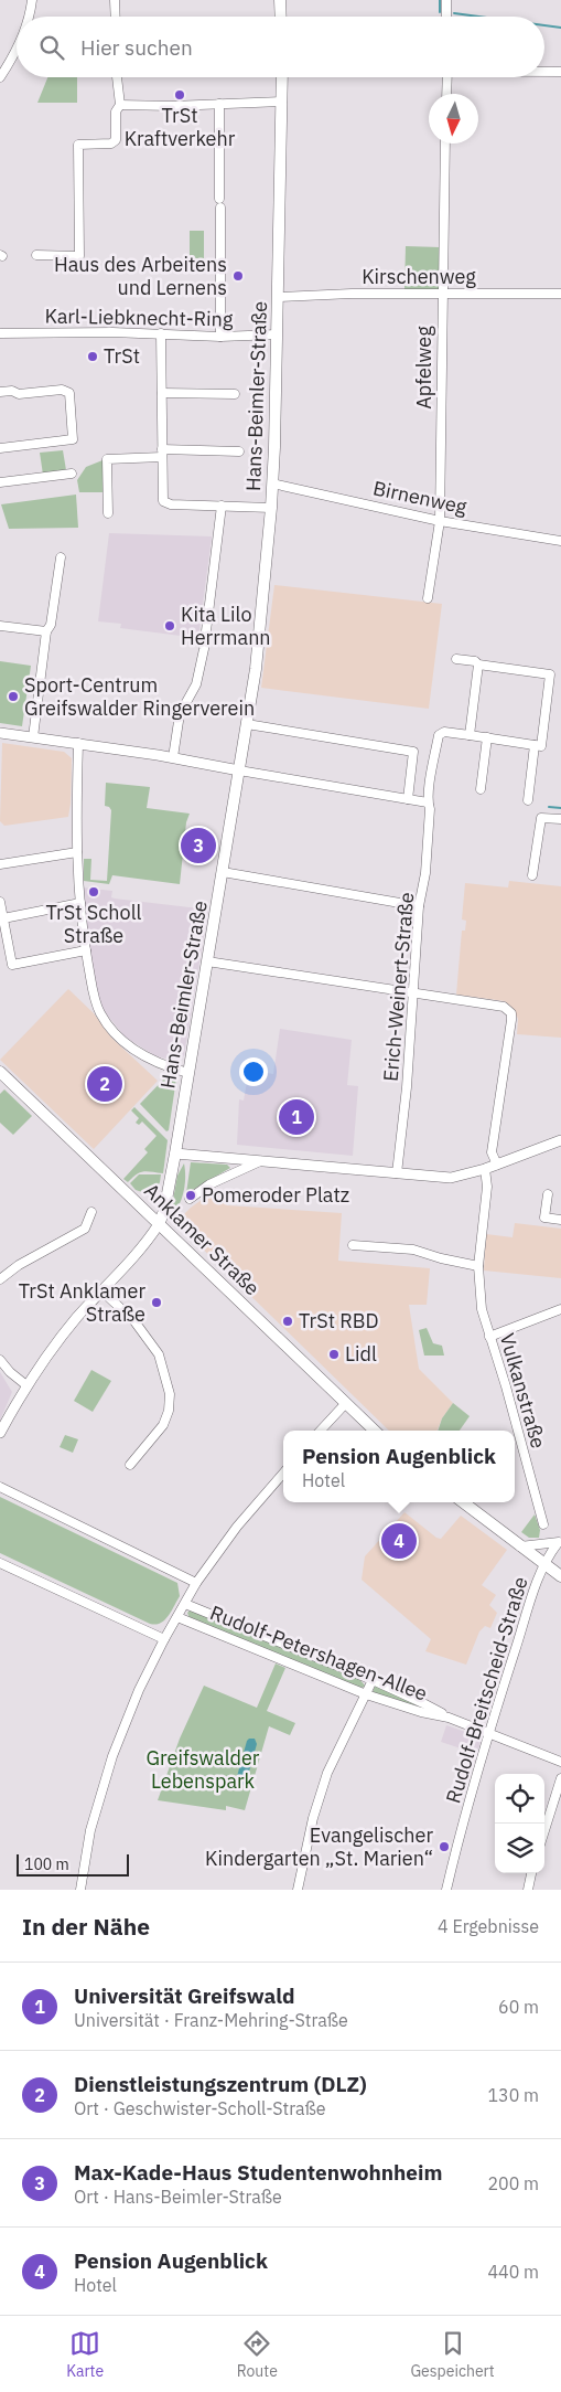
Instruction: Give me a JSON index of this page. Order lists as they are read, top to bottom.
{
  "streets": {
    "main road": ["Hans-Beimler-Straße", "Anklamer Straße"],
    "street": [
      "Kirschenweg",
      "Karl-Liebknecht-Ring",
      "Apfelweg",
      "Birnenweg",
      "Erich-Weinert-Straße",
      "Vulkanstraße",
      "Rudolf-Petershagen-Allee",
      "Rudolf-Breitscheid-Straße"
    ]
  },
  "crossings": [
    ["Kirschenweg", "Apfelweg"],
    ["Kirschenweg", "Hans-Beimler-Straße"],
    ["Karl-Liebknecht-Ring", "Hans-Beimler-Straße"],
    ["Apfelweg", "Birnenweg"],
    ["Hans-Beimler-Straße", "Birnenweg"],
    ["Hans-Beimler-Straße", "Anklamer Straße"],
    ["Rudolf-Petershagen-Allee", "Rudolf-Breitscheid-Straße"]
  ],
  "parks": ["Greifswalder Lebenspark"],
  "places": [
    "TrSt Kraftverkehr",
    "Haus des Arbeitens und Lernens",
    "TrSt",
    "Kita Lilo Herrmann",
    "Sport-Centrum Greifswalder Ringerverein",
    "TrSt Scholl Straße",
    "Pomeroder Platz",
    "TrSt Anklamer Straße",
    "TrSt RBD",
    "Lidl",
    "Evangelischer Kindergarten „St. Marien“"
  ],
  "scale_bar": "100 m",
  "north": "bottom",
  "page": {
    "search": "Hier suchen",
    "pins": [
      "3",
      "2",
      "1",
      "4"
    ],
    "popup": ["Pension Augenblick", "Hotel"],
    "scale": "100 m",
    "heading": ["In der Nähe", "4 Ergebnisse"],
    "list": [
      {
        "mark": "1",
        "name": "Universität Greifswald",
        "note": "Universität · Franz-Mehring-Straße",
        "value": "60 m"
      },
      {
        "mark": "2",
        "name": "Dienstleistungszentrum (DLZ)",
        "note": "Ort · Geschwister-Scholl-Straße",
        "value": "130 m"
      },
      {
        "mark": "3",
        "name": "Max-Kade-Haus Studentenwohnheim",
        "note": "Ort · Hans-Beimler-Straße",
        "value": "200 m"
      },
      {
        "mark": "4",
        "name": "Pension Augenblick",
        "note": "Hotel",
        "value": "440 m"
      }
    ],
    "nav": ["Karte", "Route", "Gespeichert"]
  }
}
